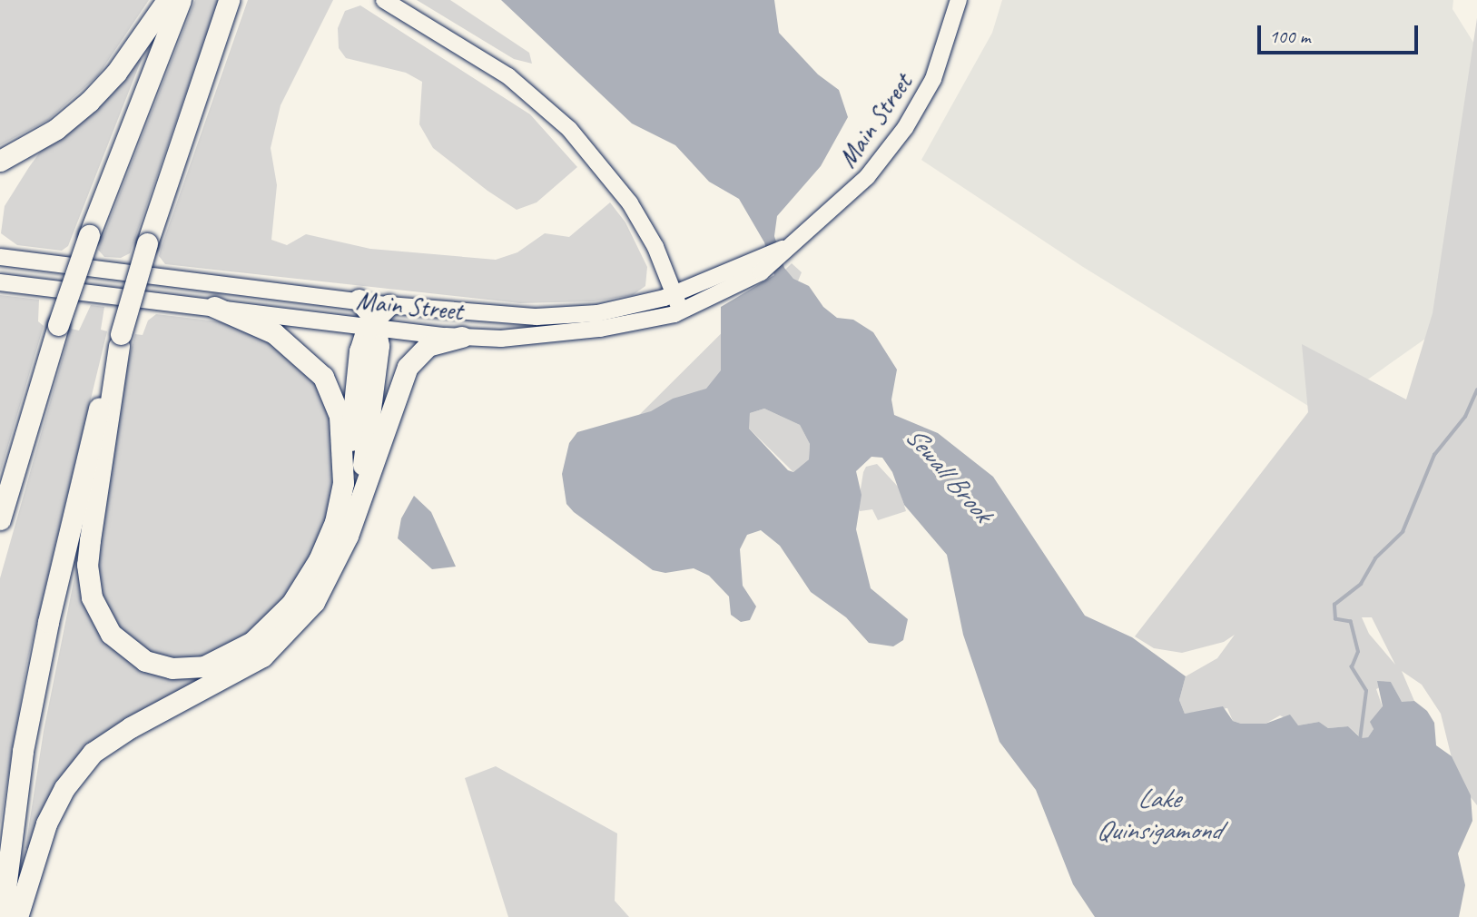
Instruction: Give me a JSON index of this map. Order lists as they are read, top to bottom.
{
  "streets": {
    "main road": ["Main Street"]
  },
  "water": ["Sewall Brook", "Lake Quinsigamond"],
  "scale_bar": "100 m"
}
